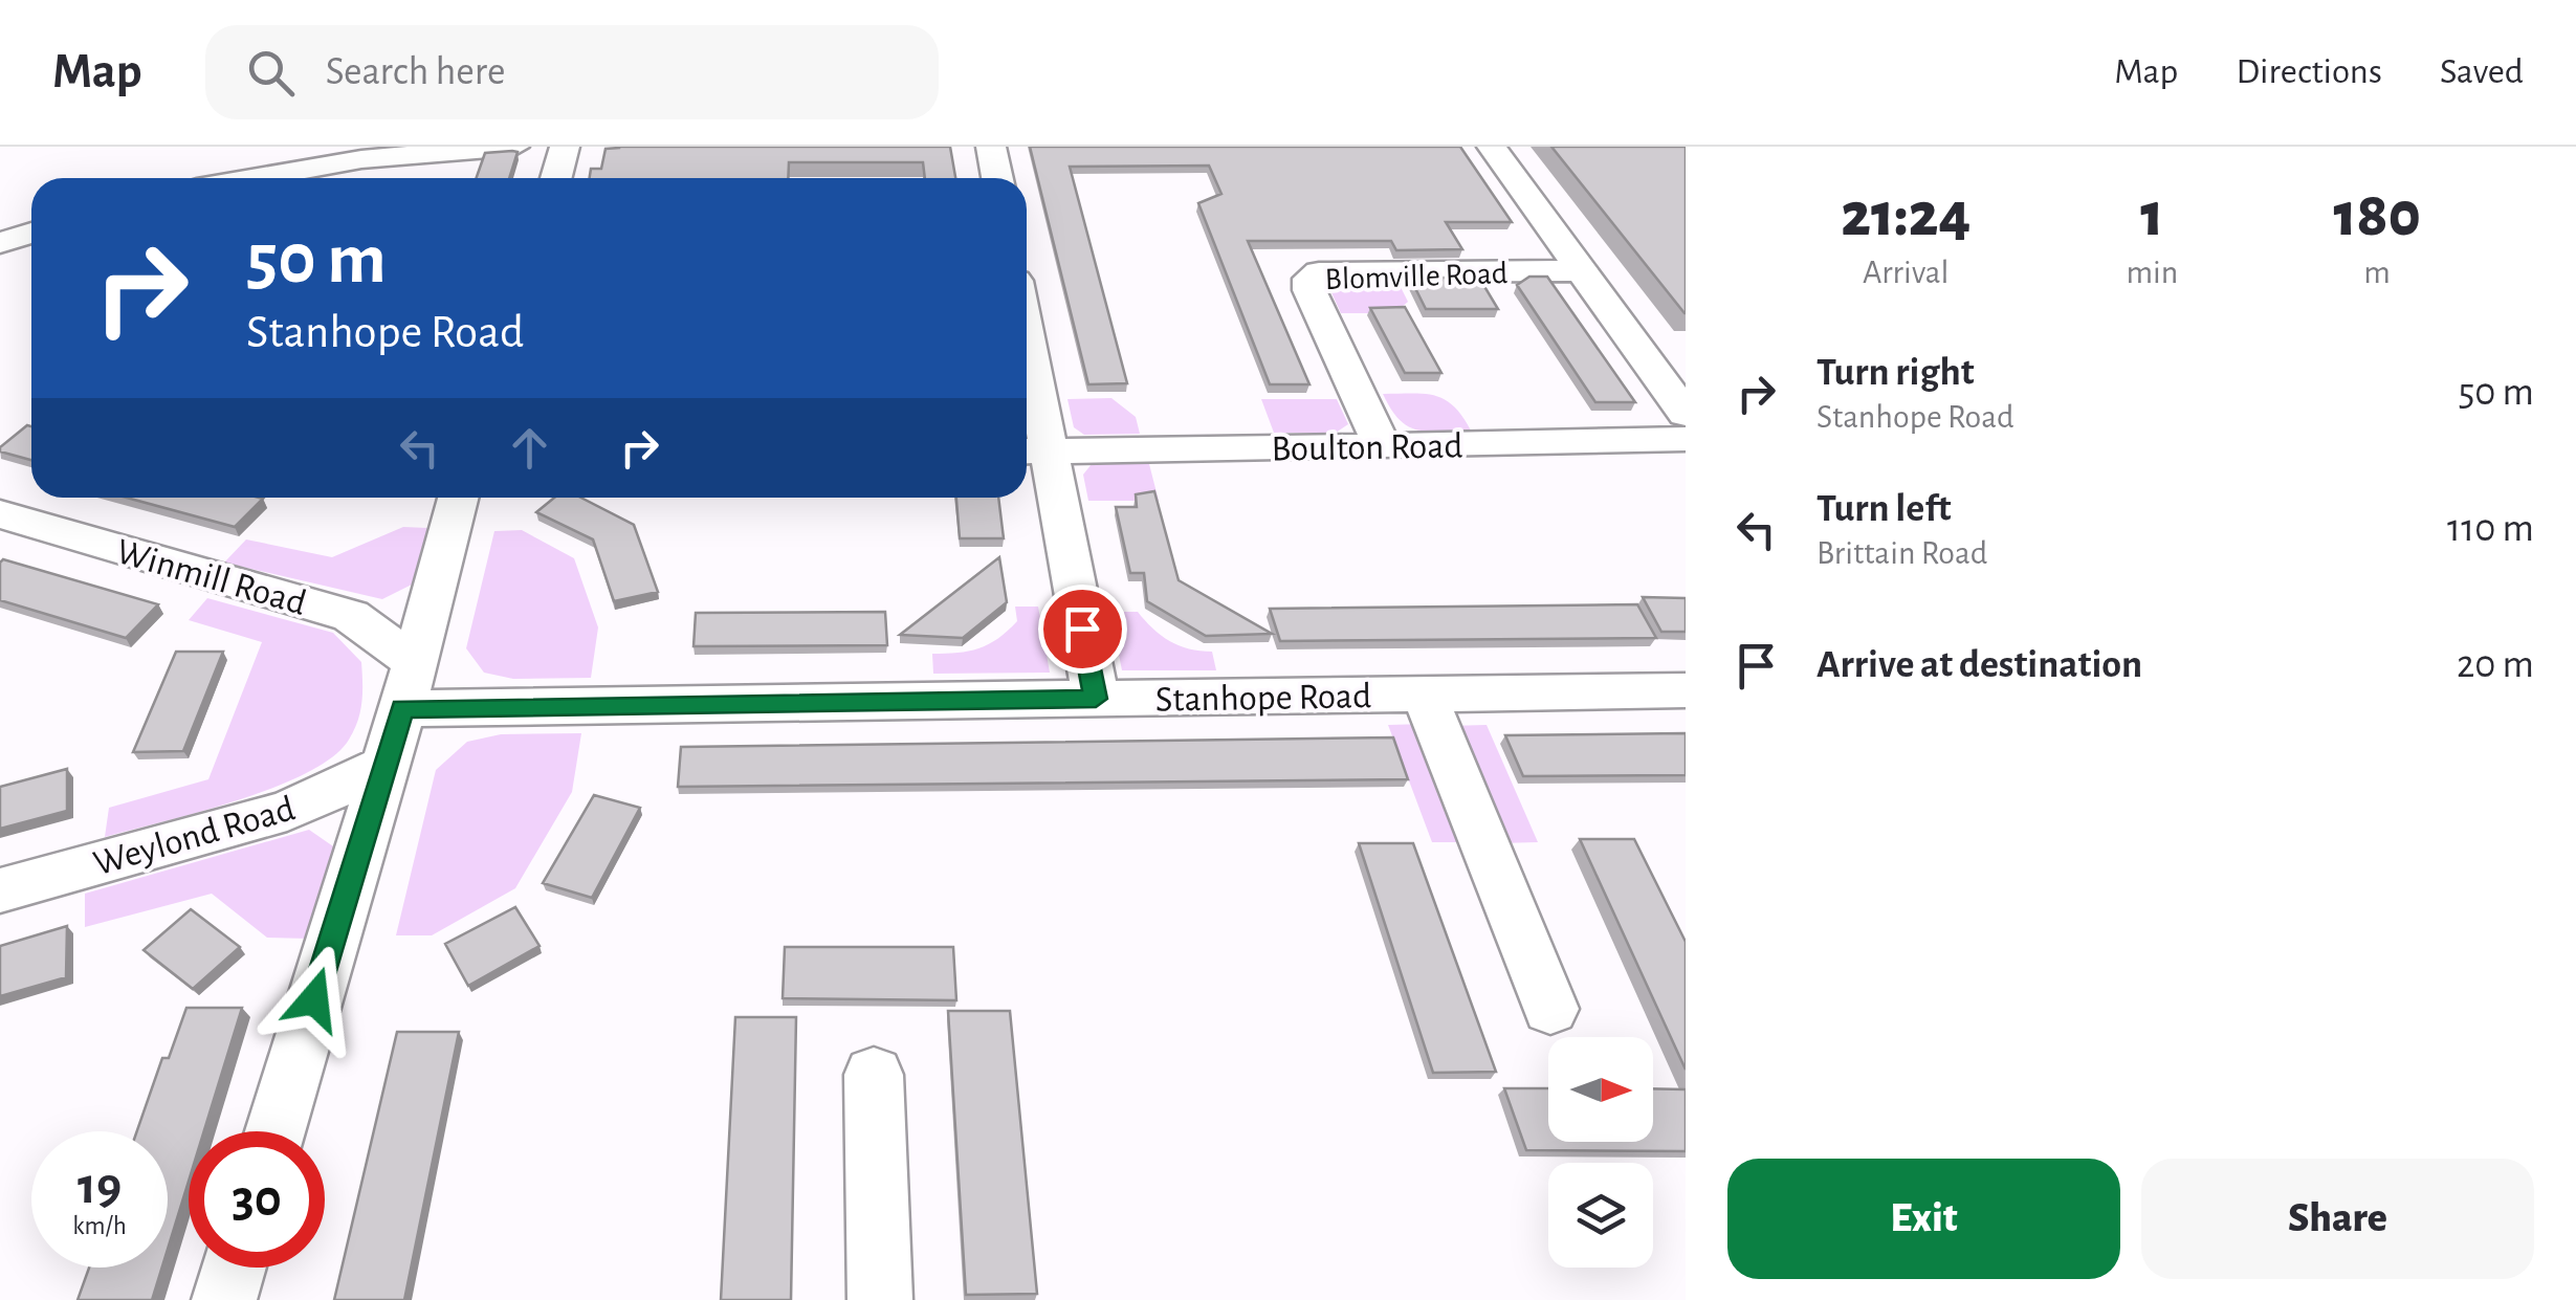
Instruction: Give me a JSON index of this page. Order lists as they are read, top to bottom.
{
  "streets": {
    "street": [
      "Blomville Road",
      "Boulton Road",
      "Winmill Road",
      "Stanhope Road",
      "Weylond Road"
    ]
  },
  "crossings": [
    ["Blomville Road", "Boulton Road"],
    ["Winmill Road", "Stanhope Road"]
  ],
  "north": "right",
  "page": {
    "header": "Map",
    "search": "Search here",
    "nav": ["Map", "Directions", "Saved"],
    "eta": [
      "21:24",
      "Arrival",
      "1",
      "min",
      "180",
      "m"
    ],
    "turn": ["50 m", "Stanhope Road"],
    "list": [
      {
        "name": "Turn right",
        "note": "Stanhope Road",
        "value": "50 m"
      },
      {
        "name": "Turn left",
        "note": "Brittain Road",
        "value": "110 m"
      },
      {
        "name": "Arrive at destination",
        "value": "20 m"
      }
    ],
    "speed": "19 km/h",
    "limit": "30",
    "buttons": ["Exit", "Share"]
  }
}
